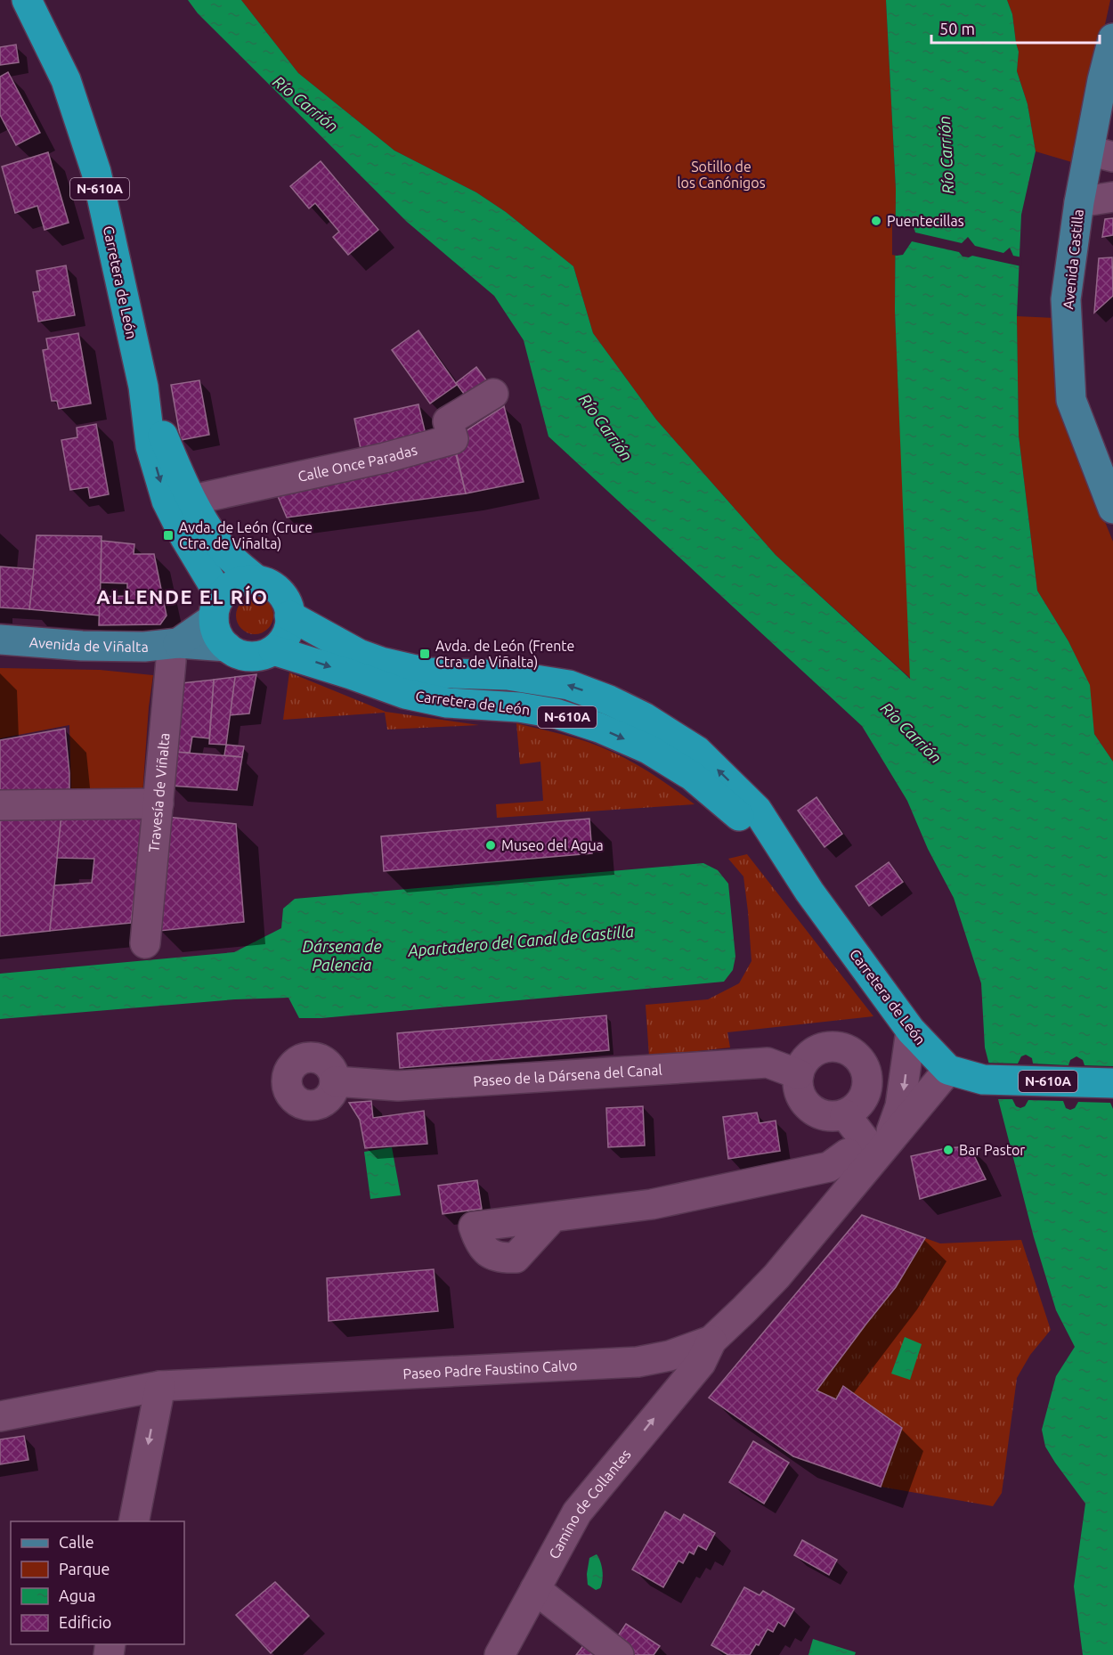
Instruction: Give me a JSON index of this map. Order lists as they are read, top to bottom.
{
  "streets": {
    "highway": ["N-610A", "Carretera de León"],
    "main road": ["Avenida Castilla", "Avenida de Viñalta"],
    "street": [
      "Calle Once Paradas",
      "Travesía de Viñalta",
      "Paseo de la Dársena del Canal",
      "Paseo Padre Faustino Calvo",
      "Camino de Collantes"
    ]
  },
  "crossings": [
    ["N-610A", "Carretera de León"],
    ["N-610A", "Avenida de Viñalta"],
    ["N-610A", "Paseo Padre Faustino Calvo"],
    ["Carretera de León", "Calle Once Paradas"],
    ["Carretera de León", "Avenida de Viñalta"],
    ["Carretera de León", "Paseo Padre Faustino Calvo"],
    ["Avenida de Viñalta", "Travesía de Viñalta"],
    ["Paseo Padre Faustino Calvo", "Camino de Collantes"]
  ],
  "one_way": ["Camino de Collantes"],
  "districts": ["ALLENDE EL RÍO"],
  "water": ["Río Carrión", "Apartadero del Canal de Castilla", "Dársena de Palencia"],
  "parks": ["Sotillo de los Canónigos"],
  "places": {
    "other": ["Puentecillas", "Museo del Agua", "Bar Pastor"],
    "transit": ["Avda. de León (Cruce Ctra. de Viñalta)", "Avda. de León (Frente Ctra. de Viñalta)"]
  },
  "legend": [
    "Calle",
    "Parque",
    "Agua",
    "Edificio"
  ],
  "scale_bar": "50 m"
}
